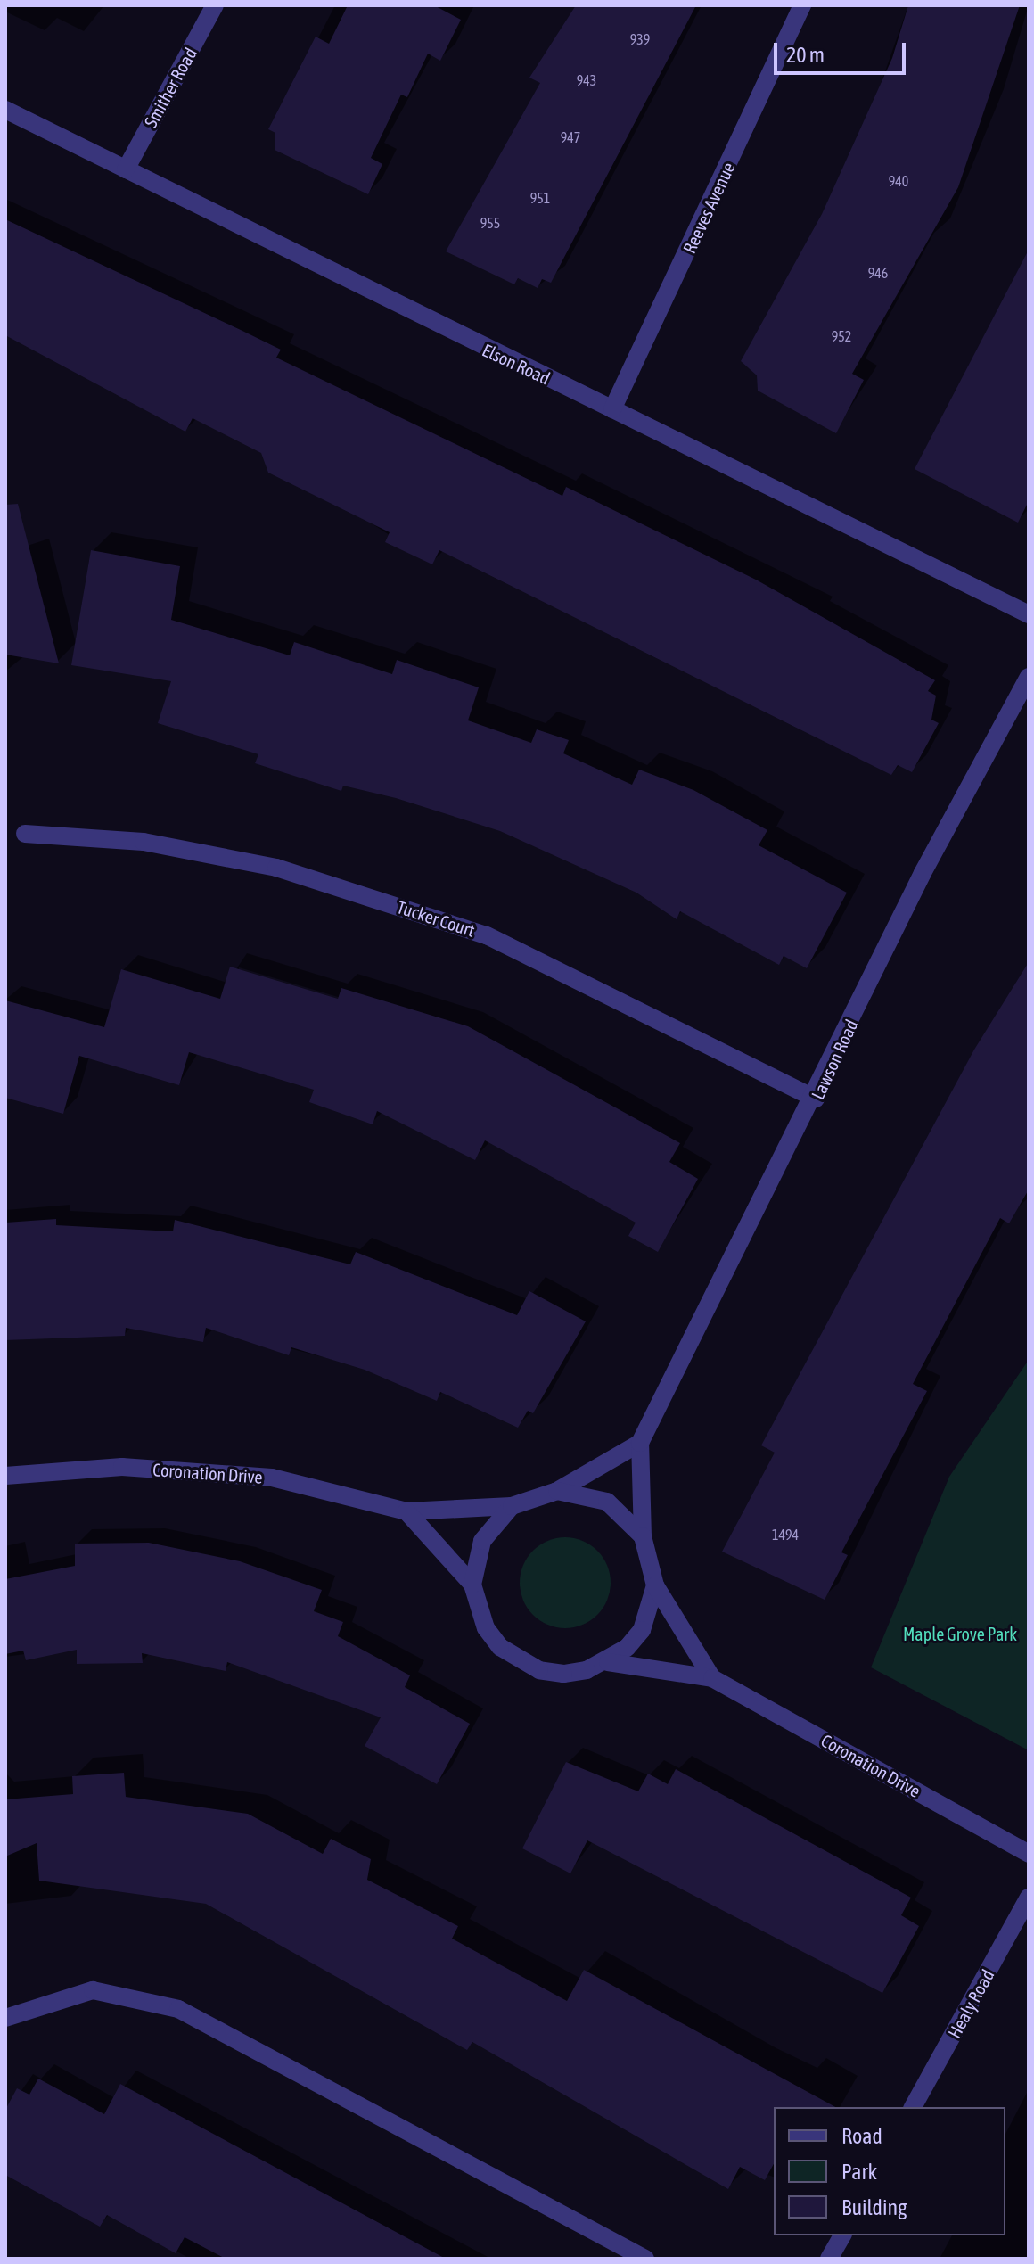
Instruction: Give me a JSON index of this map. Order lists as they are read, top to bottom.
{
  "streets": {
    "street": [
      "Smither Road",
      "Reeves Avenue",
      "Elson Road",
      "Tucker Court",
      "Lawson Road",
      "Coronation Drive",
      "Healy Road"
    ]
  },
  "crossings": [
    ["Smither Road", "Elson Road"],
    ["Reeves Avenue", "Elson Road"],
    ["Tucker Court", "Lawson Road"],
    ["Lawson Road", "Coronation Drive"]
  ],
  "parks": ["Maple Grove Park"],
  "house_numbers": [
    "939",
    "943",
    "947",
    "940",
    "951",
    "955",
    "946",
    "952",
    "1494"
  ],
  "legend": ["Road", "Park", "Building"],
  "scale_bar": "20 m"
}
